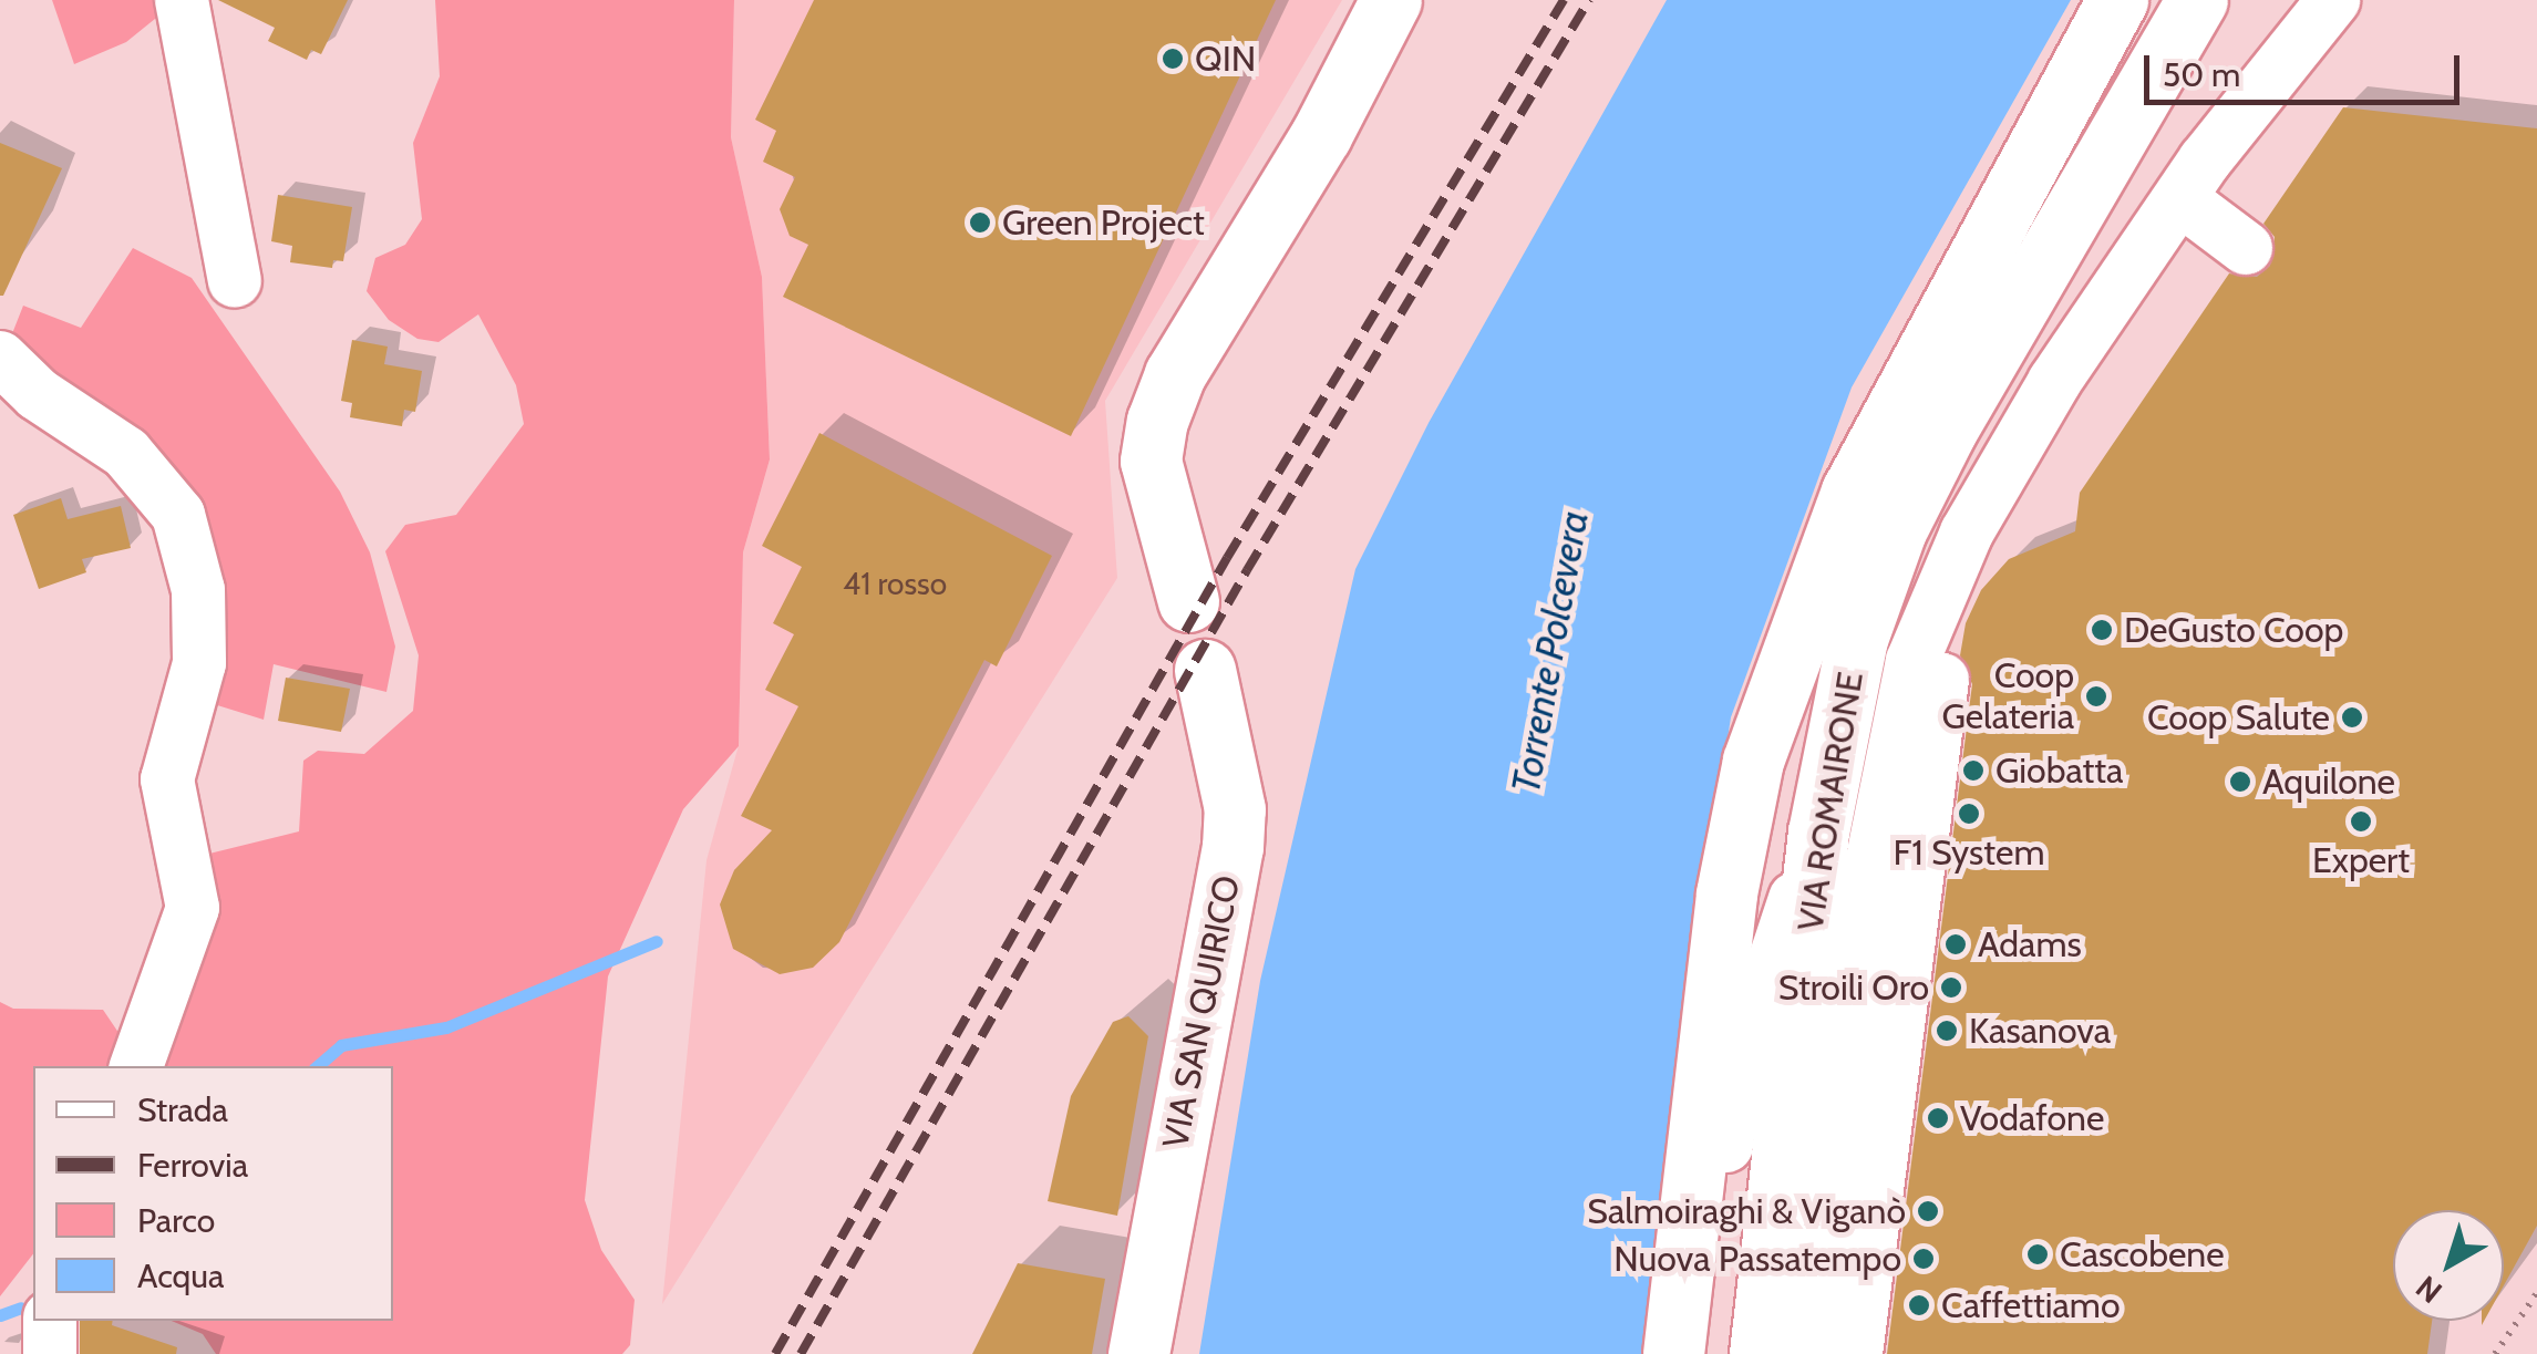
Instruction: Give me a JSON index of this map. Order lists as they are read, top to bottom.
{
  "streets": {
    "main road": ["VIA ROMAIRONE", "VIA SAN QUIRICO"]
  },
  "water": ["Torrente Polcevera"],
  "places": [
    "QIN",
    "Green Project",
    "DeGusto Coop",
    "Coop Gelateria",
    "Coop Salute",
    "Giobatta",
    "Aquilone",
    "F1 System",
    "Expert",
    "Adams",
    "Stroili Oro",
    "Kasanova",
    "Vodafone",
    "Salmoiraghi & Viganò",
    "Cascobene",
    "Nuova Passatempo",
    "Caffettiamo"
  ],
  "house_numbers": ["41 rosso"],
  "legend": [
    "Strada",
    "Ferrovia",
    "Parco",
    "Acqua"
  ],
  "scale_bar": "50 m",
  "north": "bottom left"
}
